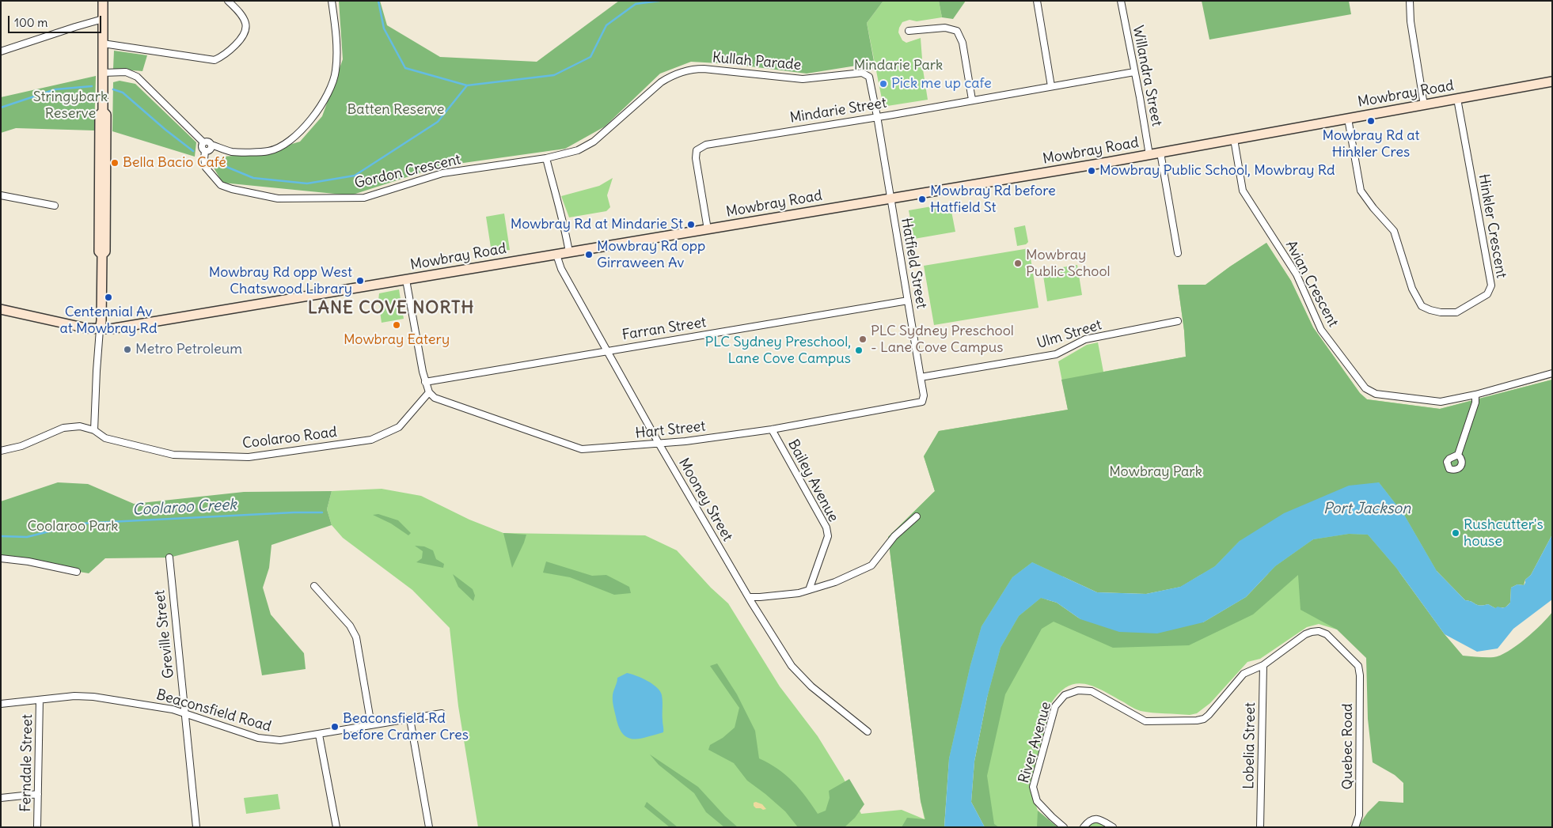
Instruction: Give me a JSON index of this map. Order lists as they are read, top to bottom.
{
  "streets": {
    "main road": ["Mowbray Road"],
    "street": [
      "Kullah Parade",
      "Willandra Street",
      "Mindarie Street",
      "Gordon Crescent",
      "Hinkler Crescent",
      "Hatfield Street",
      "Avian Crescent",
      "Farran Street",
      "Ulm Street",
      "Hart Street",
      "Coolaroo Road",
      "Bailey Avenue",
      "Mooney Street",
      "Greville Street",
      "Beaconsfield Road",
      "River Avenue",
      "Lobelia Street",
      "Quebec Road",
      "Ferndale Street"
    ]
  },
  "crossings": [
    ["Kullah Parade", "Mowbray Road"],
    ["Kullah Parade", "Mindarie Street"],
    ["Kullah Parade", "Gordon Crescent"],
    ["Kullah Parade", "Hatfield Street"],
    ["Willandra Street", "Mowbray Road"],
    ["Willandra Street", "Mindarie Street"],
    ["Mowbray Road", "Mindarie Street"],
    ["Mowbray Road", "Hinkler Crescent"],
    ["Mowbray Road", "Hatfield Street"],
    ["Mowbray Road", "Avian Crescent"],
    ["Mowbray Road", "Mooney Street"],
    ["Hatfield Street", "Farran Street"],
    ["Hatfield Street", "Ulm Street"],
    ["Hatfield Street", "Hart Street"],
    ["Farran Street", "Mooney Street"],
    ["Hart Street", "Coolaroo Road"],
    ["Hart Street", "Bailey Avenue"],
    ["Hart Street", "Mooney Street"],
    ["Greville Street", "Beaconsfield Road"],
    ["Beaconsfield Road", "Ferndale Street"],
    ["River Avenue", "Lobelia Street"],
    ["River Avenue", "Quebec Road"]
  ],
  "districts": ["LANE COVE NORTH"],
  "water": ["Coolaroo Creek", "Port Jackson"],
  "parks": [
    "Mindarie Park",
    "Stringybark Reserve",
    "Batten Reserve",
    "Mowbray Park",
    "Coolaroo Park"
  ],
  "places": [
    "Pick me up cafe",
    "Mowbray Rd at Hinkler Cres",
    "Bella Bacio Café",
    "Mowbray Public School, Mowbray Rd",
    "Mowbray Rd before Hatfield St",
    "Mowbray Rd at Mindarie St",
    "Mowbray Rd opp Girraween Av",
    "Mowbray Public School",
    "Mowbray Rd opp West Chatswood Library",
    "Centennial Av at Mowbray Rd",
    "Mowbray Eatery",
    "PLC Sydney Preschool - Lane Cove Campus",
    "Metro Petroleum",
    "PLC Sydney Preschool, Lane Cove Campus",
    "Rushcutter's house",
    "Beaconsfield Rd before Cramer Cres"
  ],
  "scale_bar": "100 m"
}
